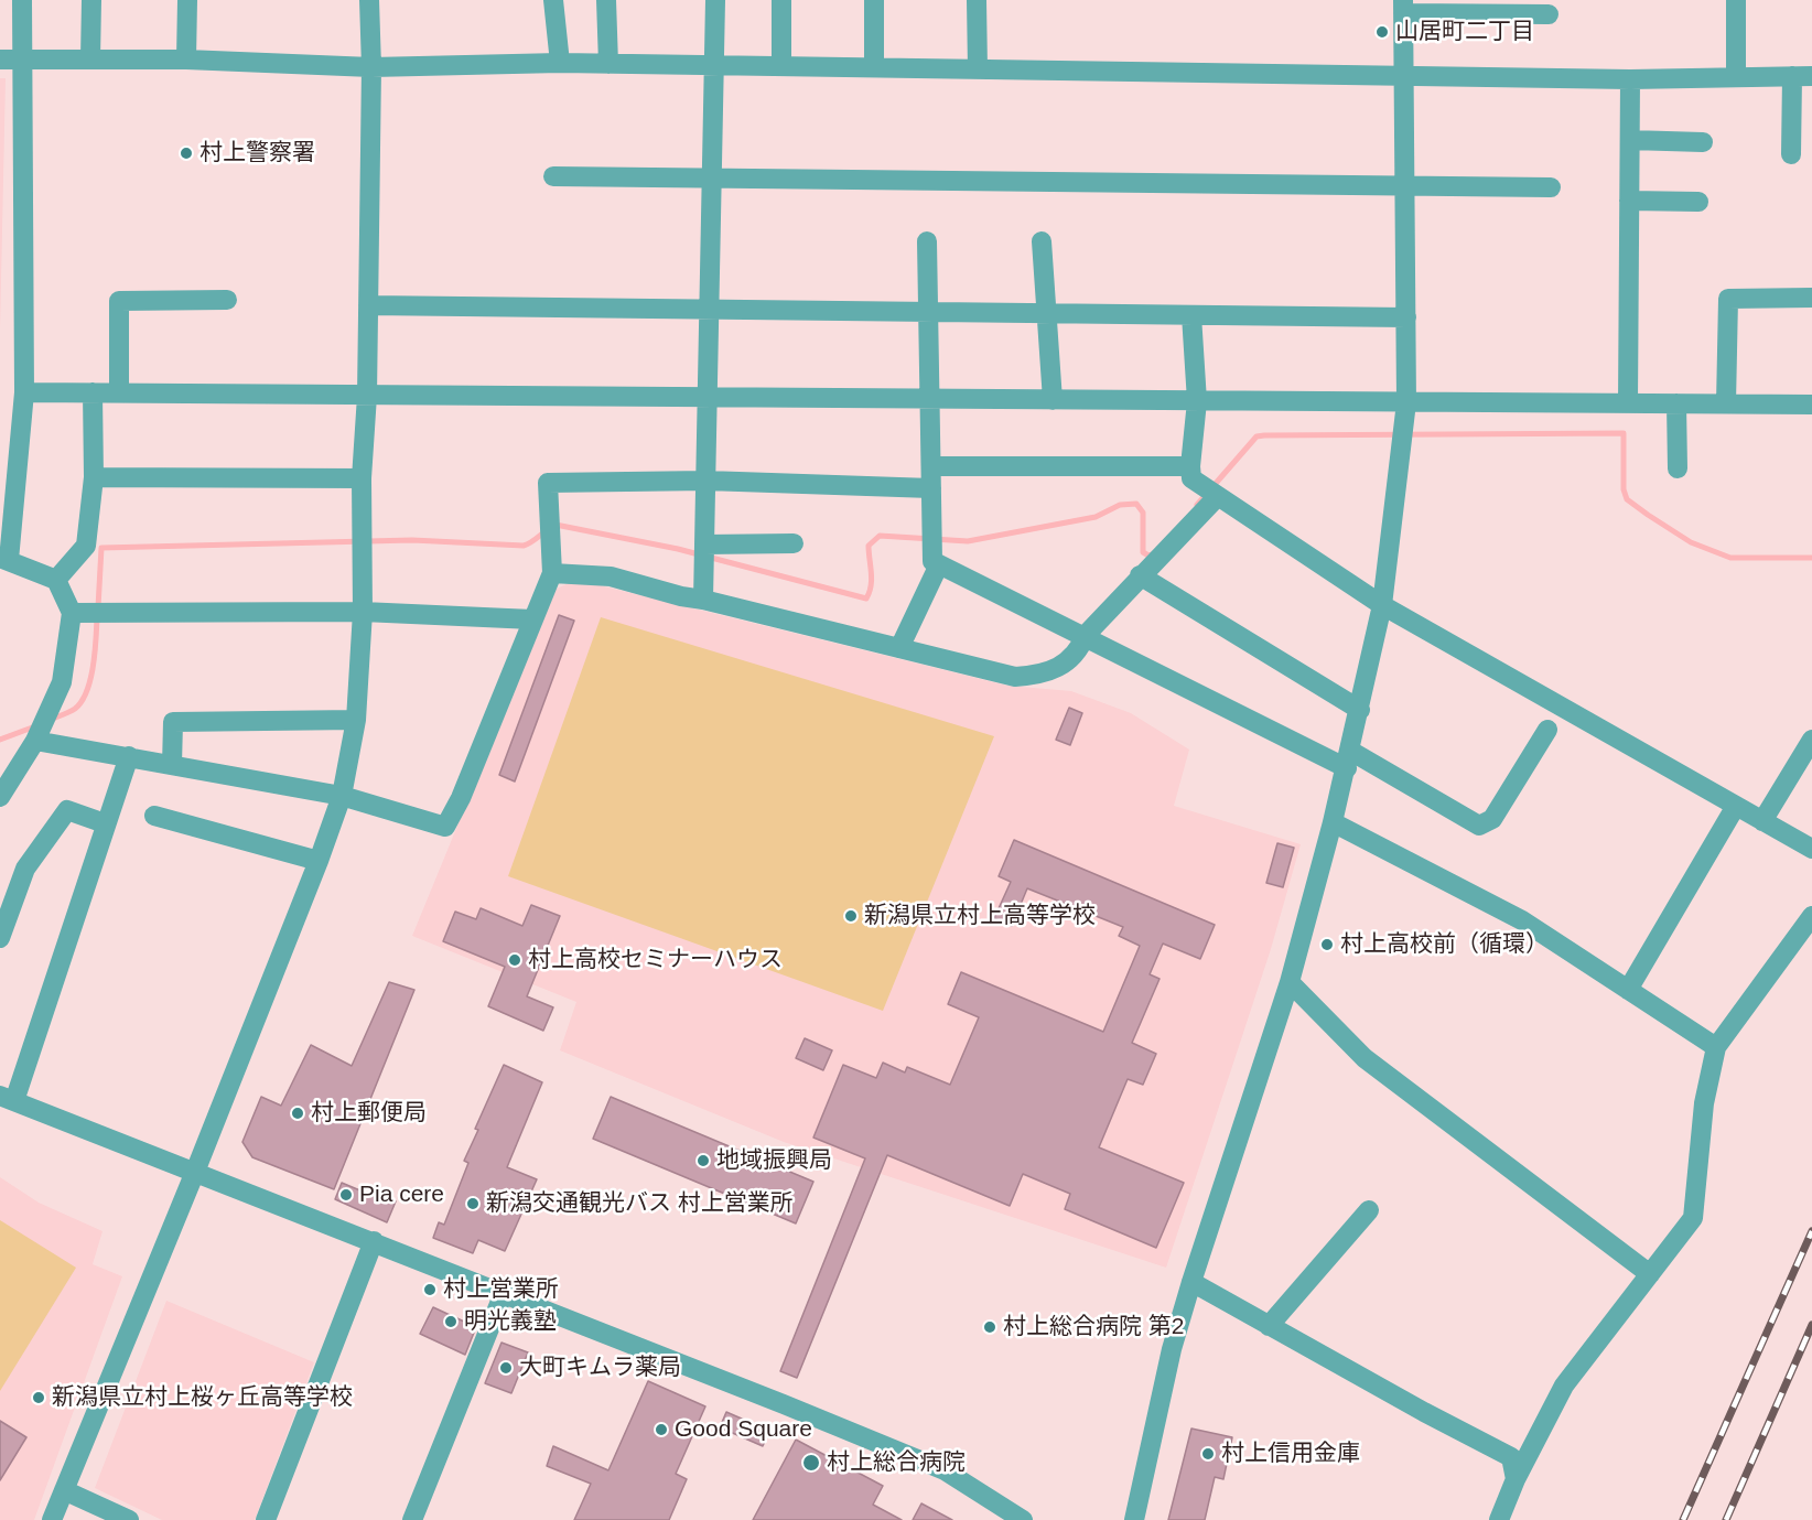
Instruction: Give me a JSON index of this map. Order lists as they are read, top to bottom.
{
  "places": [
    "山居町二丁目",
    "村上警察署",
    "新潟県立村上高等学校",
    "村上高校前（循環）",
    "村上高校セミナーハウス",
    "村上郵便局",
    "地域振興局",
    "Pia cere",
    "新潟交通観光バス 村上営業所",
    "村上営業所",
    "明光義塾",
    "村上総合病院 第2",
    "大町キムラ薬局",
    "新潟県立村上桜ヶ丘高等学校",
    "Good Square",
    "村上信用金庫",
    "村上総合病院"
  ]
}
